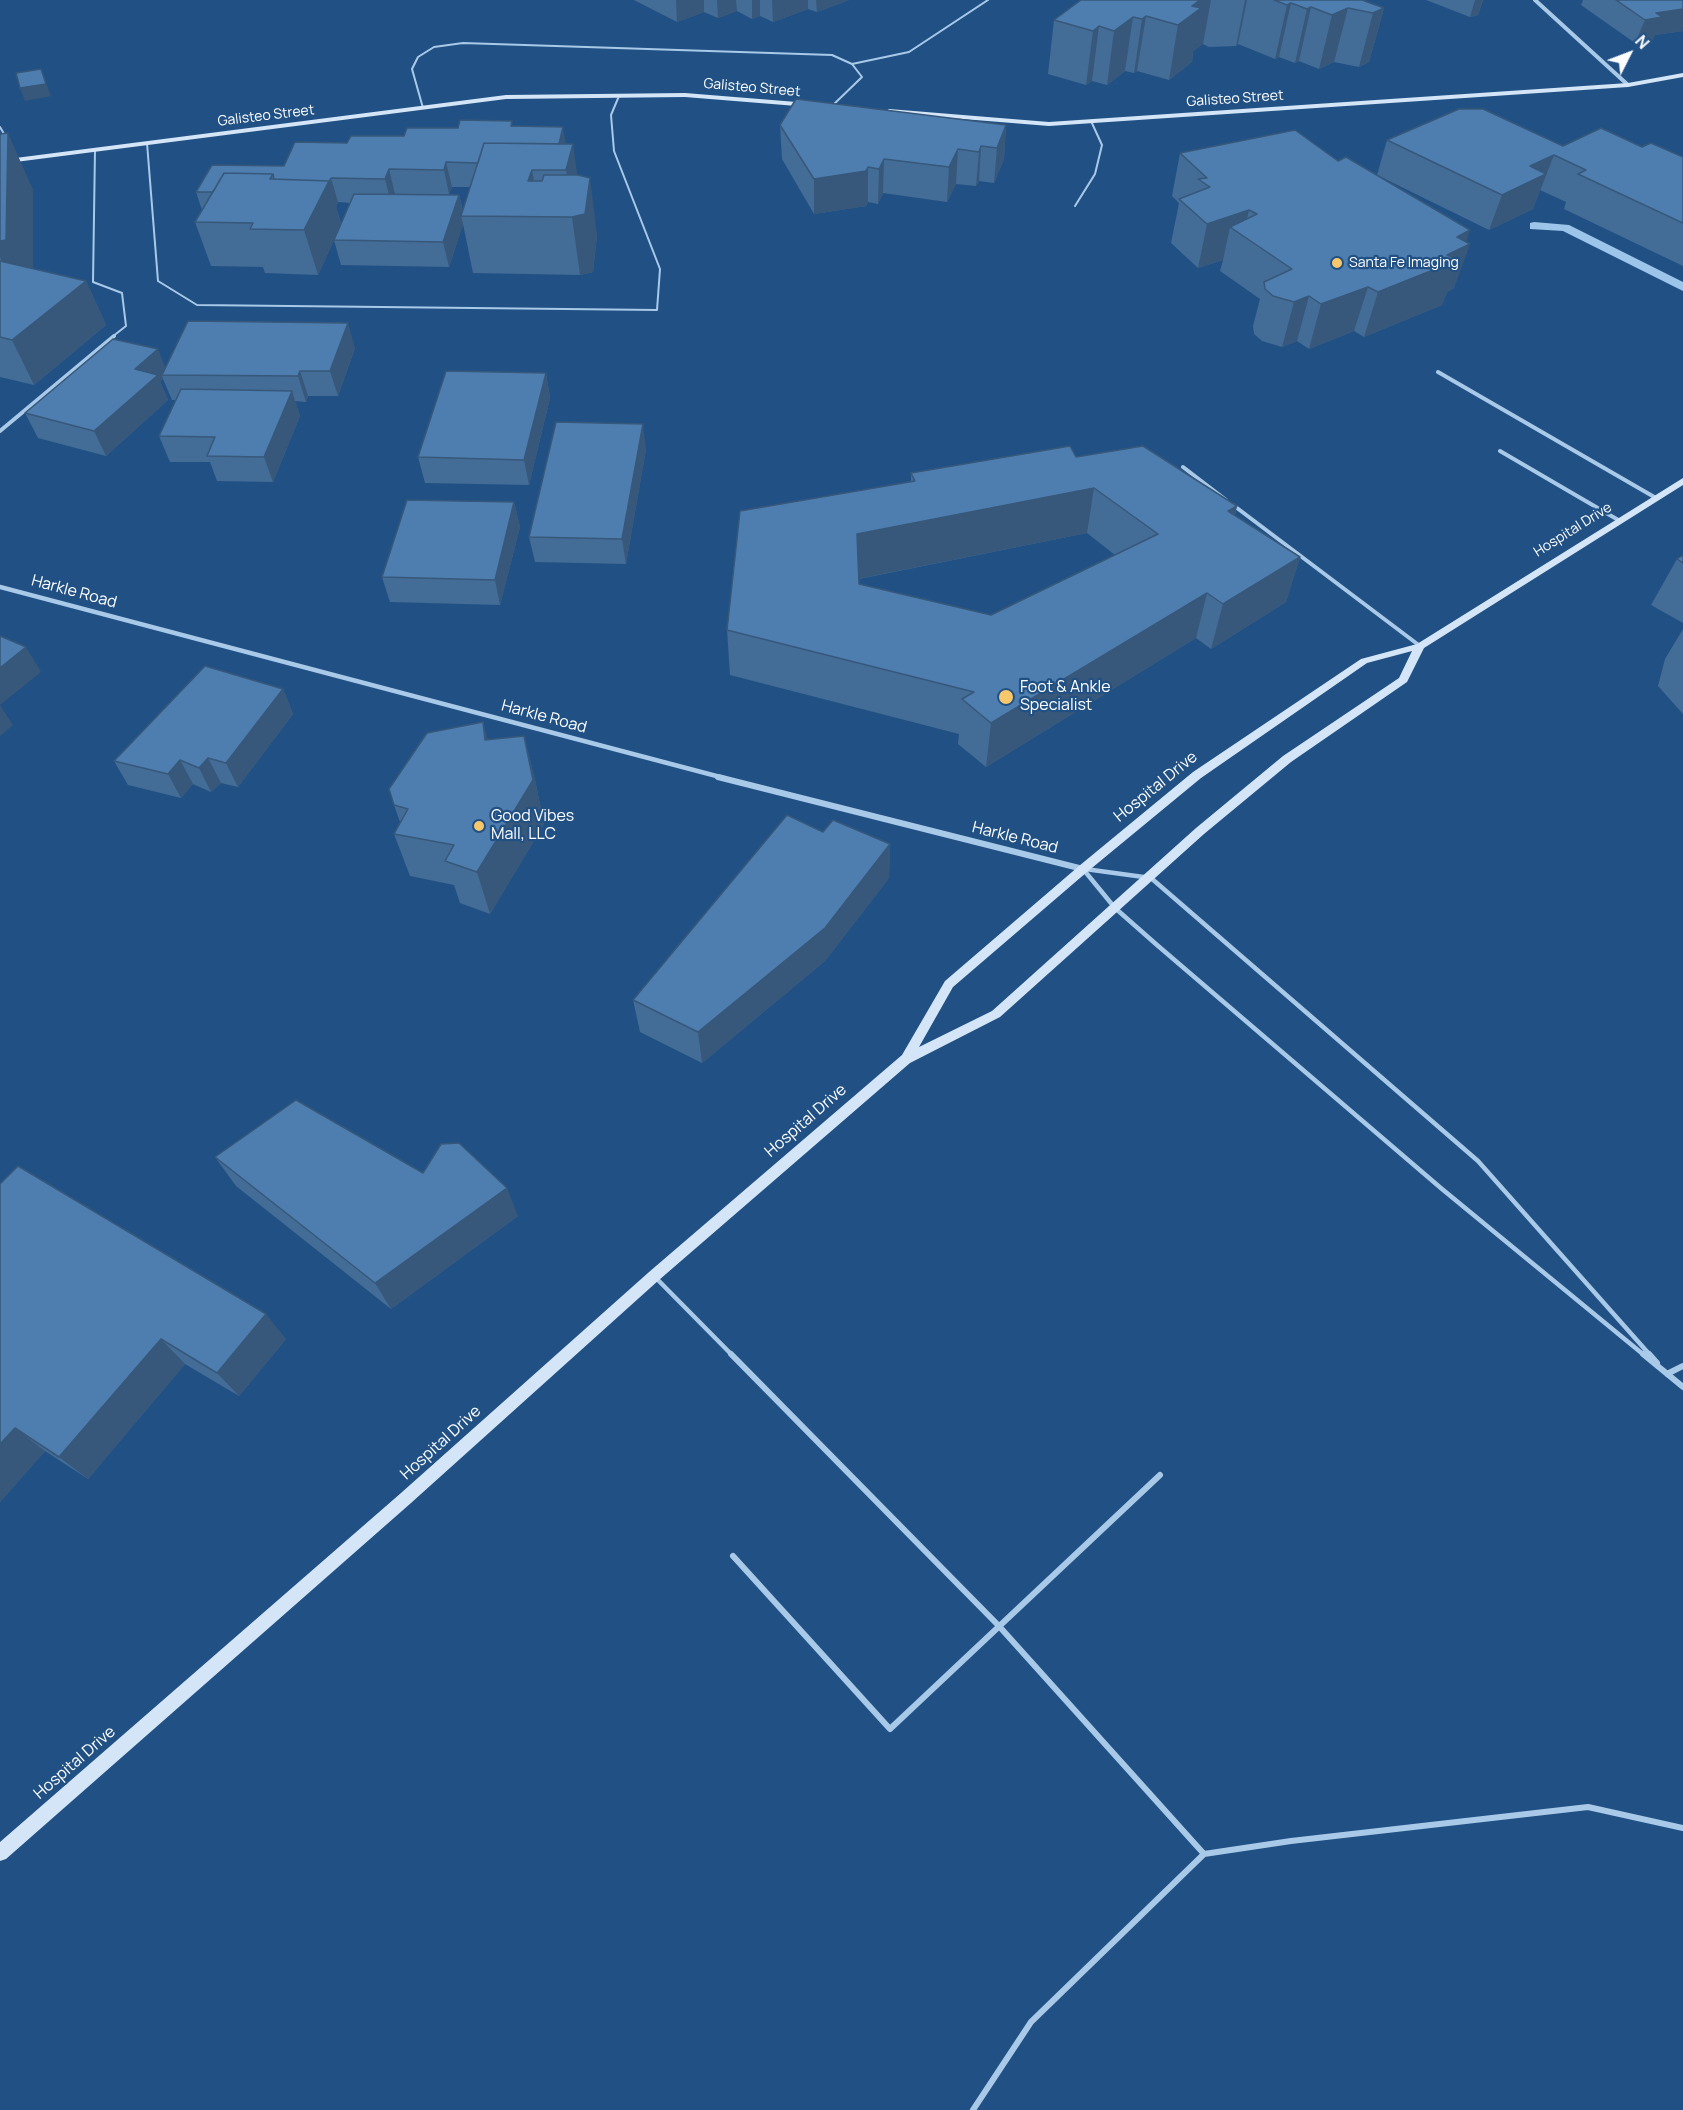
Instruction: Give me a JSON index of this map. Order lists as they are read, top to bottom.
{
  "streets": {
    "street": ["Galisteo Street", "Hospital Drive", "Harkle Road"]
  },
  "crossings": [
    ["Hospital Drive", "Harkle Road"]
  ],
  "places": ["Santa Fe Imaging", "Foot & Ankle Specialist", "Good Vibes Mall, LLC"],
  "north": "top right"
}
